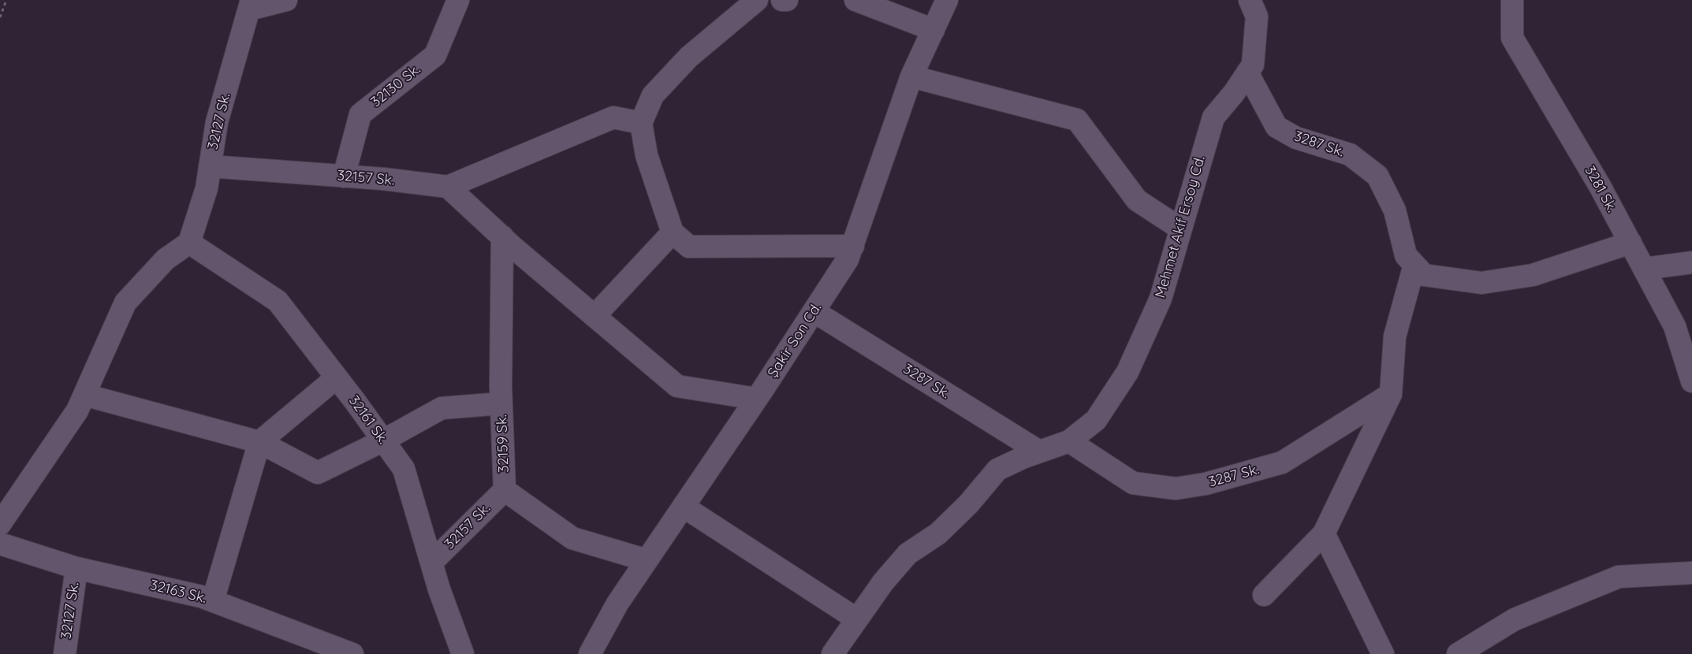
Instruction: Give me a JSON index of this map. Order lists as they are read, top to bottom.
{
  "streets": {
    "street": [
      "32130 Sk.",
      "32127 Sk.",
      "3287 Sk.",
      "32157 Sk.",
      "3281 Sk.",
      "Mehmet Akif Ersoy Cd.",
      "Şakir Son Cd.",
      "32161 Sk.",
      "32159 Sk.",
      "32163 Sk."
    ]
  },
  "crossings": [
    ["32130 Sk.", "32157 Sk."],
    ["32127 Sk.", "32157 Sk."],
    ["32127 Sk.", "32161 Sk."],
    ["32127 Sk.", "32163 Sk."],
    ["3287 Sk.", "Mehmet Akif Ersoy Cd."],
    ["3287 Sk.", "Şakir Son Cd."],
    ["32157 Sk.", "32161 Sk."],
    ["32157 Sk.", "32159 Sk."],
    ["Şakir Son Cd.", "32159 Sk."]
  ]
}
